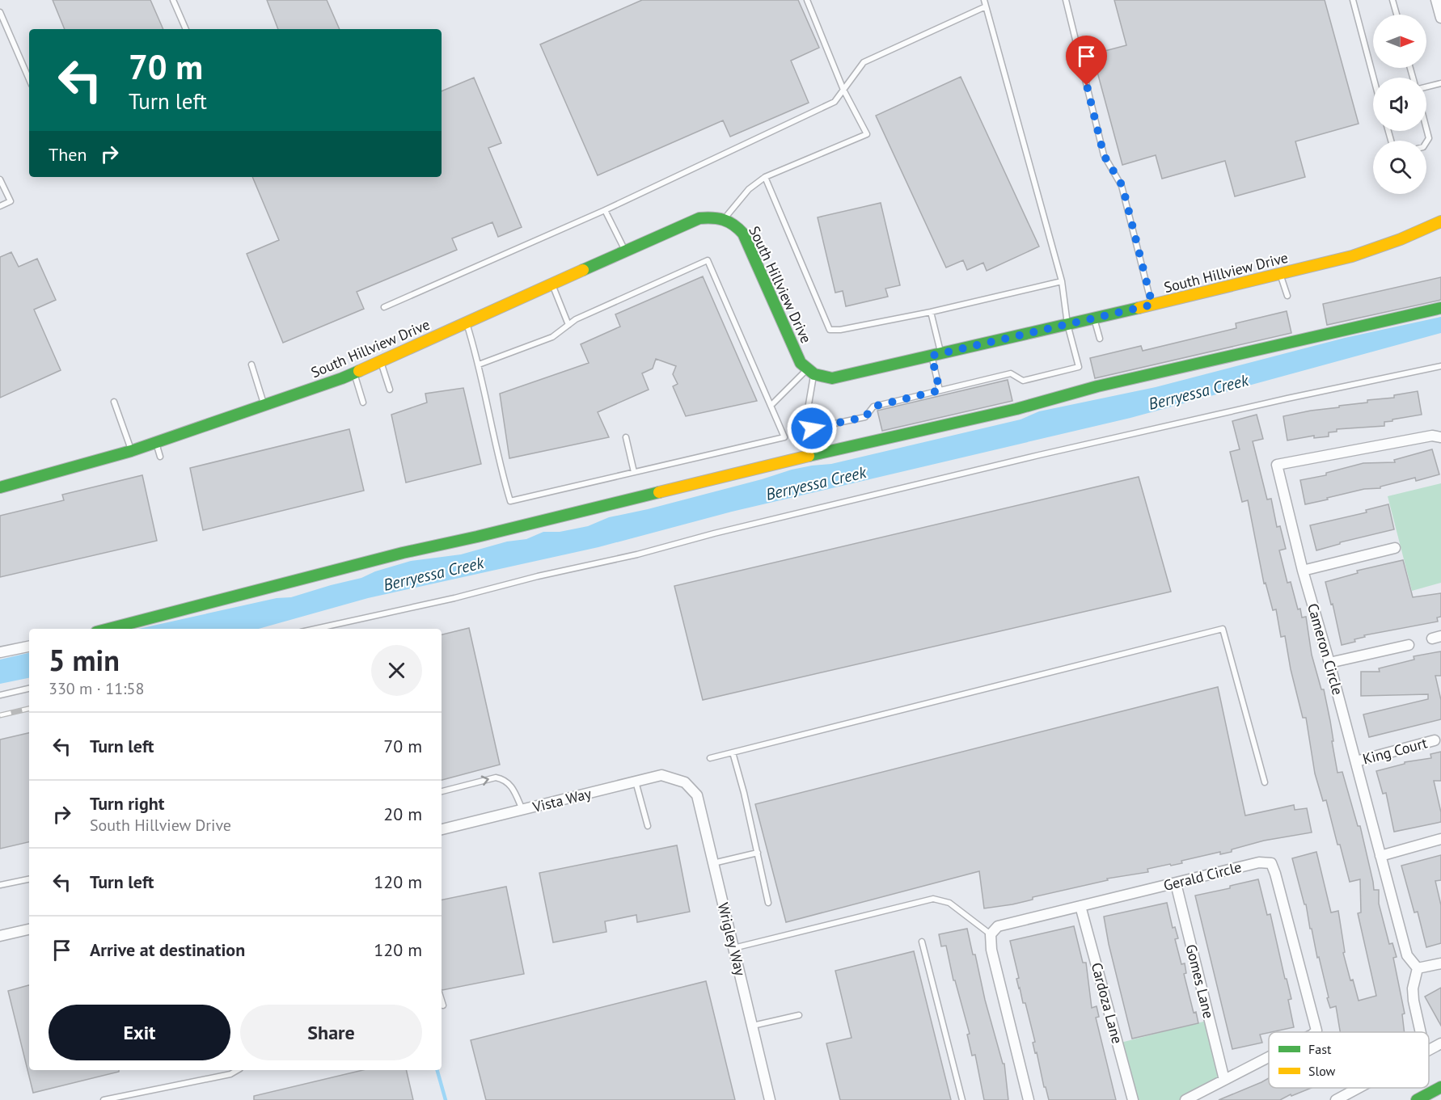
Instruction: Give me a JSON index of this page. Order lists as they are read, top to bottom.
{
  "streets": {
    "main road": ["South Hillview Drive"],
    "street": [
      "Cameron Circle",
      "King Court",
      "Vista Way",
      "Gerald Circle",
      "Wrigley Way",
      "Gomes Lane",
      "Cardoza Lane"
    ]
  },
  "crossings": [
    ["Cameron Circle", "King Court"],
    ["Vista Way", "Wrigley Way"],
    ["Gerald Circle", "Gomes Lane"],
    ["Gerald Circle", "Cardoza Lane"]
  ],
  "water": ["Berryessa Creek"],
  "legend": ["Fast", "Slow"],
  "north": "right",
  "page": {
    "turn": ["70 m", "Turn left"],
    "then": "Then",
    "heading": ["5 min", "330 m · 11:58"],
    "list": [
      {
        "name": "Turn left",
        "value": "70 m"
      },
      {
        "name": "Turn right",
        "note": "South Hillview Drive",
        "value": "20 m"
      },
      {
        "name": "Turn left",
        "value": "120 m"
      },
      {
        "name": "Arrive at destination",
        "value": "120 m"
      }
    ],
    "buttons": ["Exit", "Share"]
  }
}
